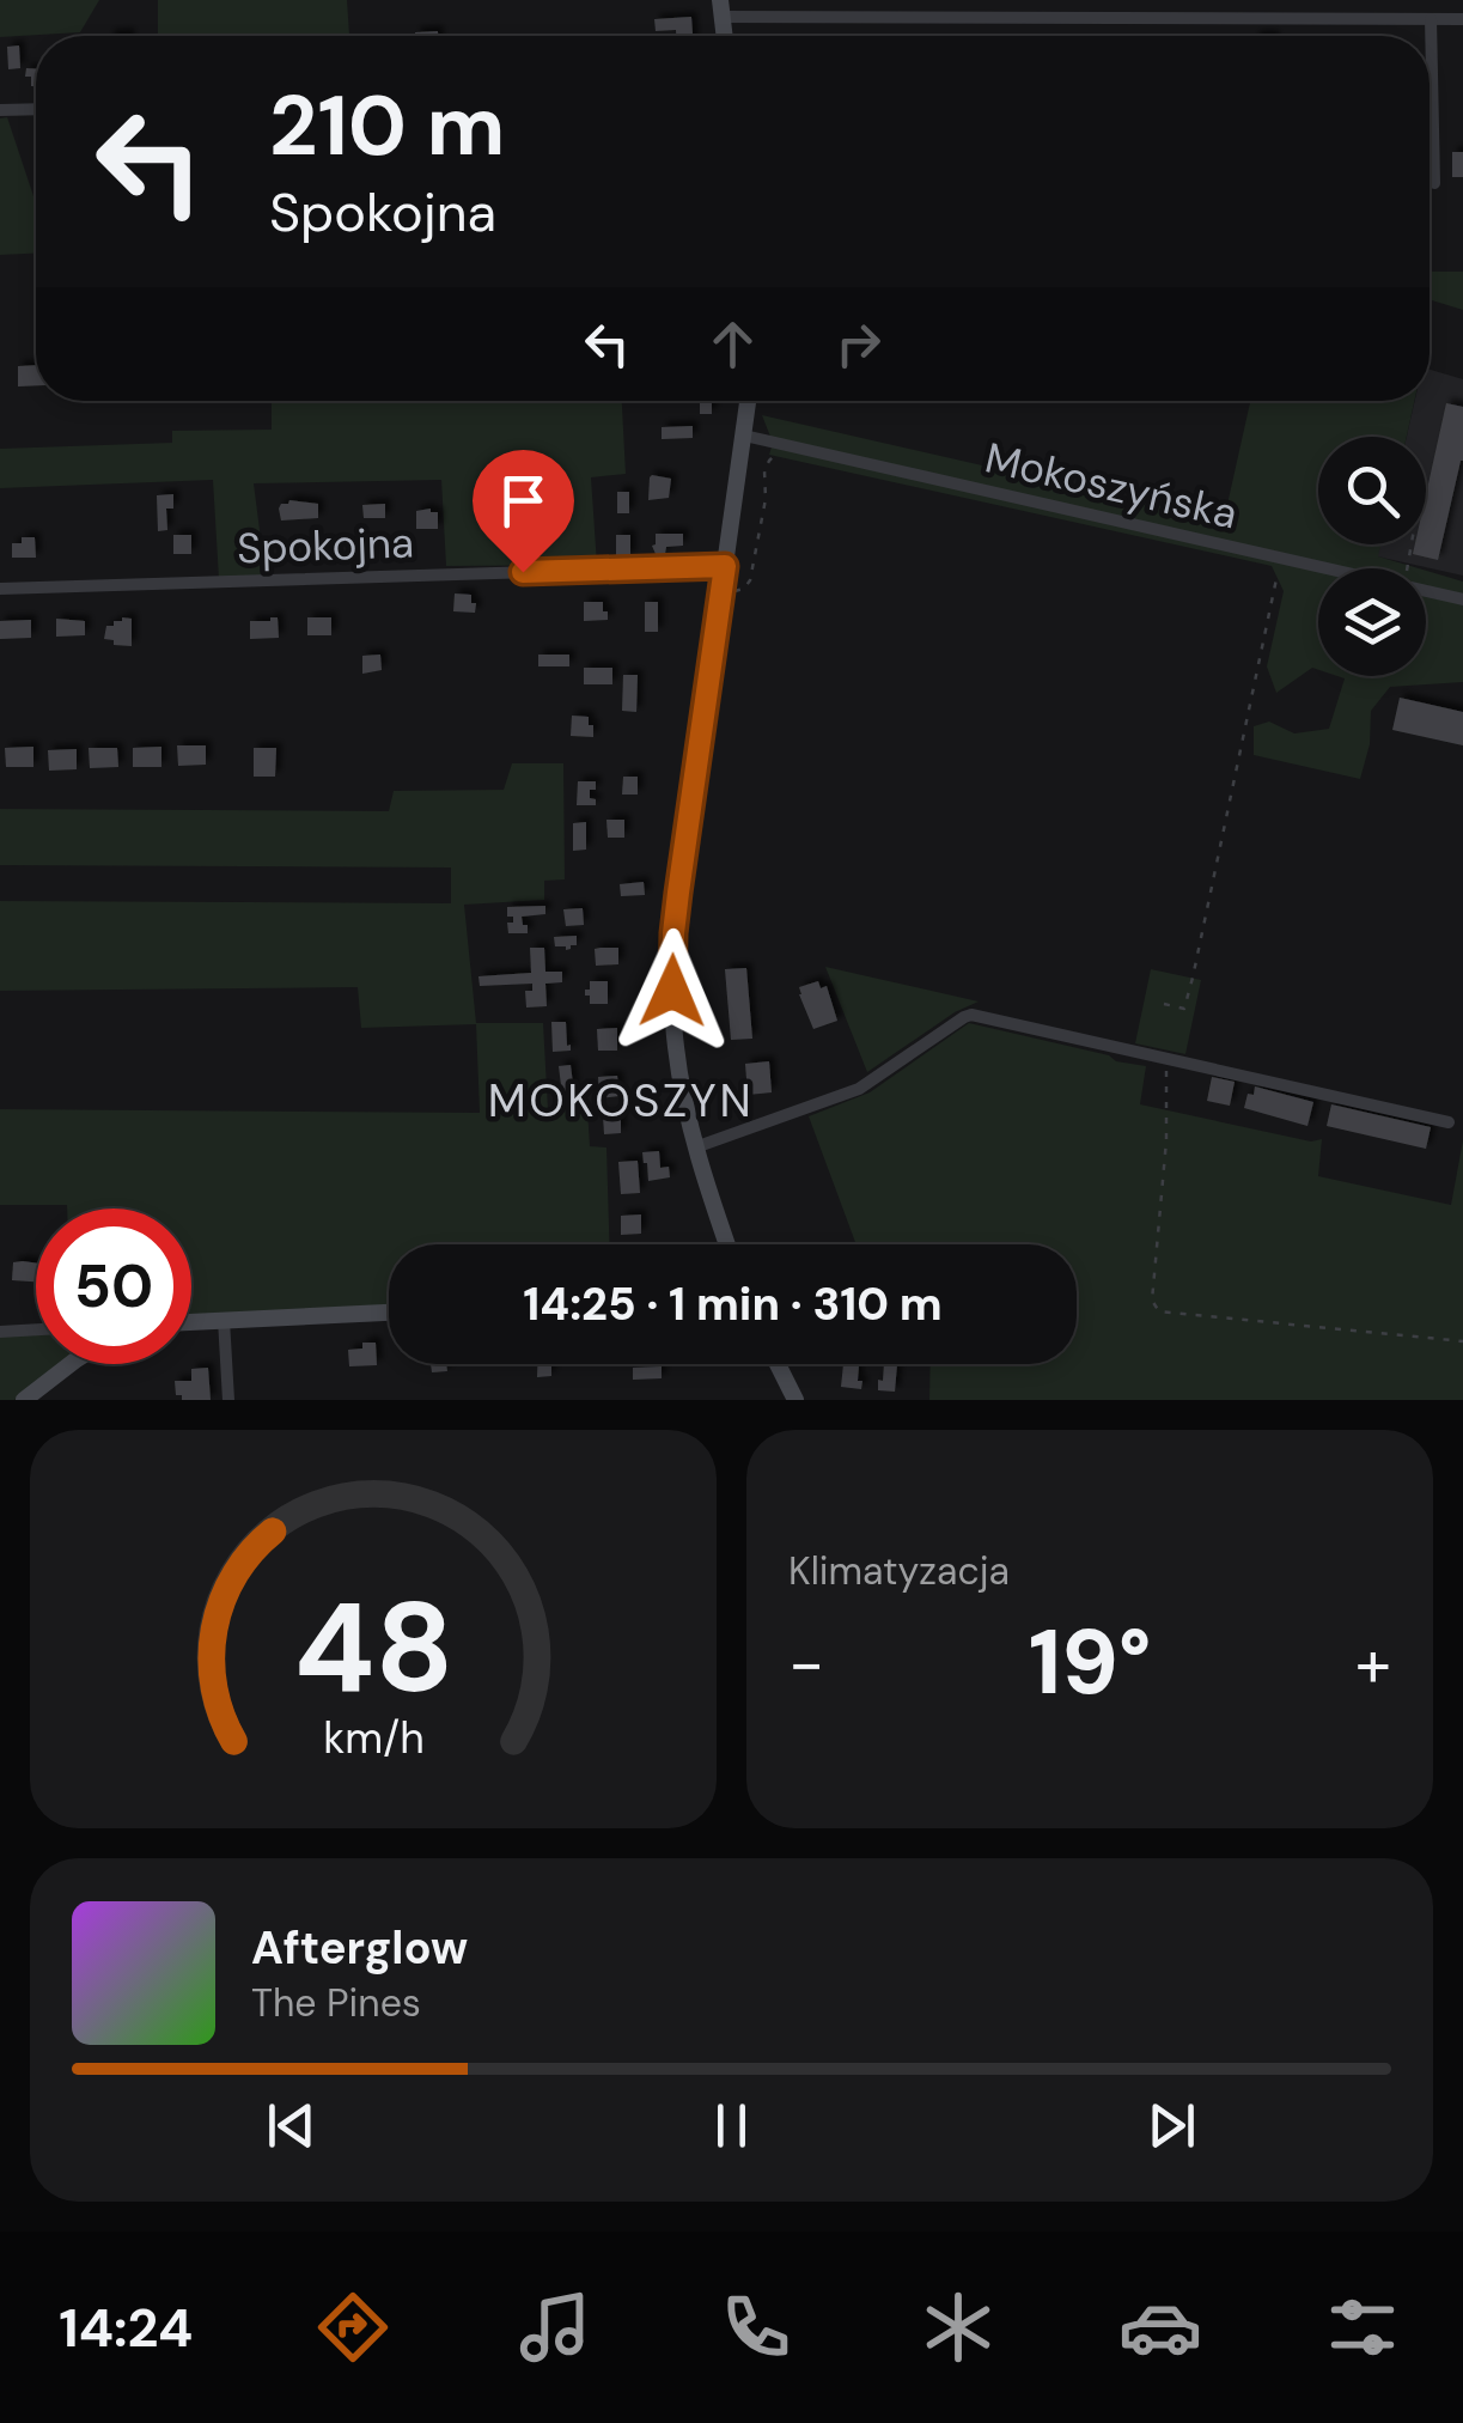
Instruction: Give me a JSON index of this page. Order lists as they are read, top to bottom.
{
  "streets": {
    "street": ["Mokoszyńska", "Spokojna"]
  },
  "districts": ["MOKOSZYN"],
  "page": {
    "turn": ["210 m", "Spokojna"],
    "limit": "50",
    "trip": "14:25 · 1 min · 310 m",
    "tile": "Klimatyzacja",
    "heat": ["−", "19°", "+"],
    "song": ["Afterglow", "The Pines"],
    "tabs": "14:24",
    "gauge": ["48", "km/h"]
  }
}
